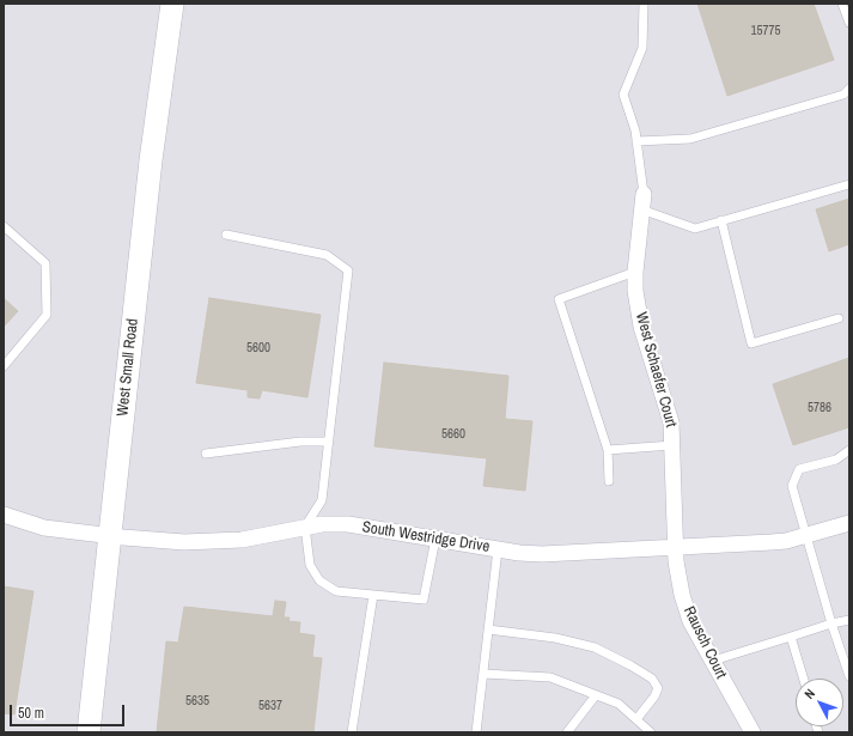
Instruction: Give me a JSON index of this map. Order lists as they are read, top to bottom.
{
  "streets": {
    "street": [
      "West Small Road",
      "West Schaefer Court",
      "South Westridge Drive",
      "Rausch Court"
    ]
  },
  "crossings": [
    ["West Small Road", "South Westridge Drive"],
    ["West Schaefer Court", "South Westridge Drive"],
    ["West Schaefer Court", "Rausch Court"],
    ["South Westridge Drive", "Rausch Court"]
  ],
  "house_numbers": [
    "15775",
    "5600",
    "5786",
    "5660",
    "5635",
    "5637"
  ],
  "scale_bar": "50 m",
  "north": "top left"
}
